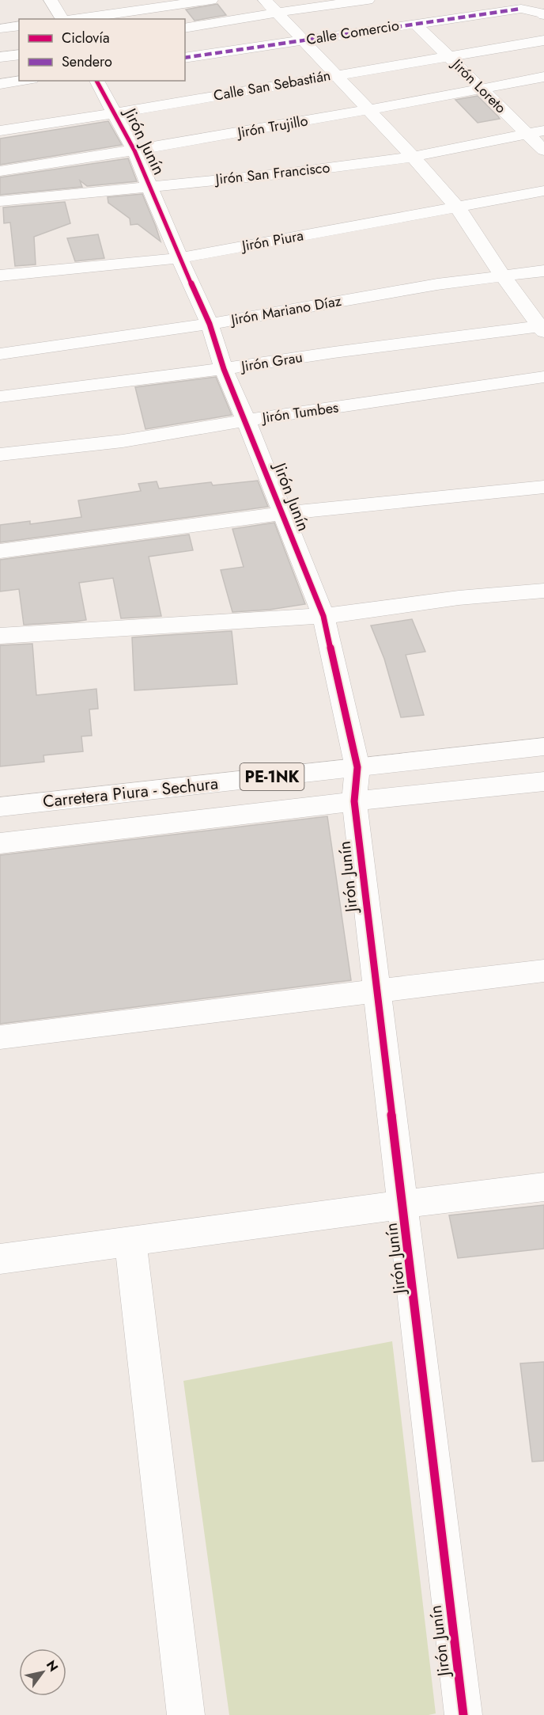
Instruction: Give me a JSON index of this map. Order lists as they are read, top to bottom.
{
  "streets": {
    "street": [
      "Calle Comercio",
      "Calle San Sebastián",
      "Jirón Loreto",
      "Jirón Trujillo",
      "Jirón Junín",
      "Jirón San Francisco",
      "Jirón Piura",
      "Jirón Mariano Díaz",
      "Jirón Grau",
      "Jirón Tumbes",
      "PE-1NK",
      "Carretera Piura - Sechura"
    ]
  },
  "crossings": [
    ["Calle Comercio", "Jirón Loreto"],
    ["Calle San Sebastián", "Jirón Loreto"],
    ["Calle San Sebastián", "Jirón Junín"],
    ["Jirón Loreto", "Jirón Trujillo"],
    ["Jirón Loreto", "Jirón San Francisco"],
    ["Jirón Trujillo", "Jirón Junín"],
    ["Jirón Junín", "Jirón San Francisco"],
    ["Jirón Junín", "Jirón Piura"],
    ["Jirón Junín", "Jirón Mariano Díaz"],
    ["Jirón Junín", "Jirón Grau"],
    ["Jirón Junín", "Jirón Tumbes"],
    ["Jirón Junín", "Carretera Piura - Sechura"]
  ],
  "legend": ["Ciclovía", "Sendero"],
  "north": "top right"
}
